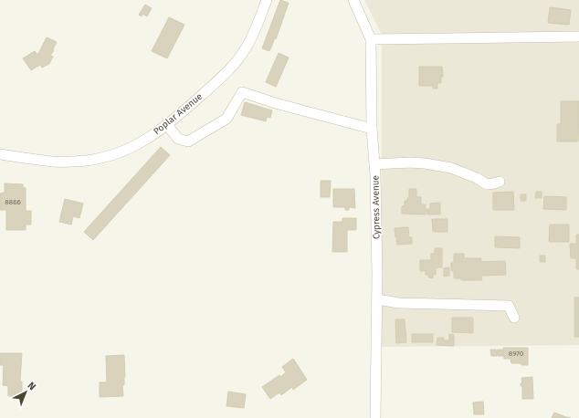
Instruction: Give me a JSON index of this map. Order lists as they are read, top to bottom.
{
  "streets": {
    "street": ["Poplar Avenue", "Cypress Avenue"]
  },
  "house_numbers": ["8866", "8970"],
  "north": "top right"
}
